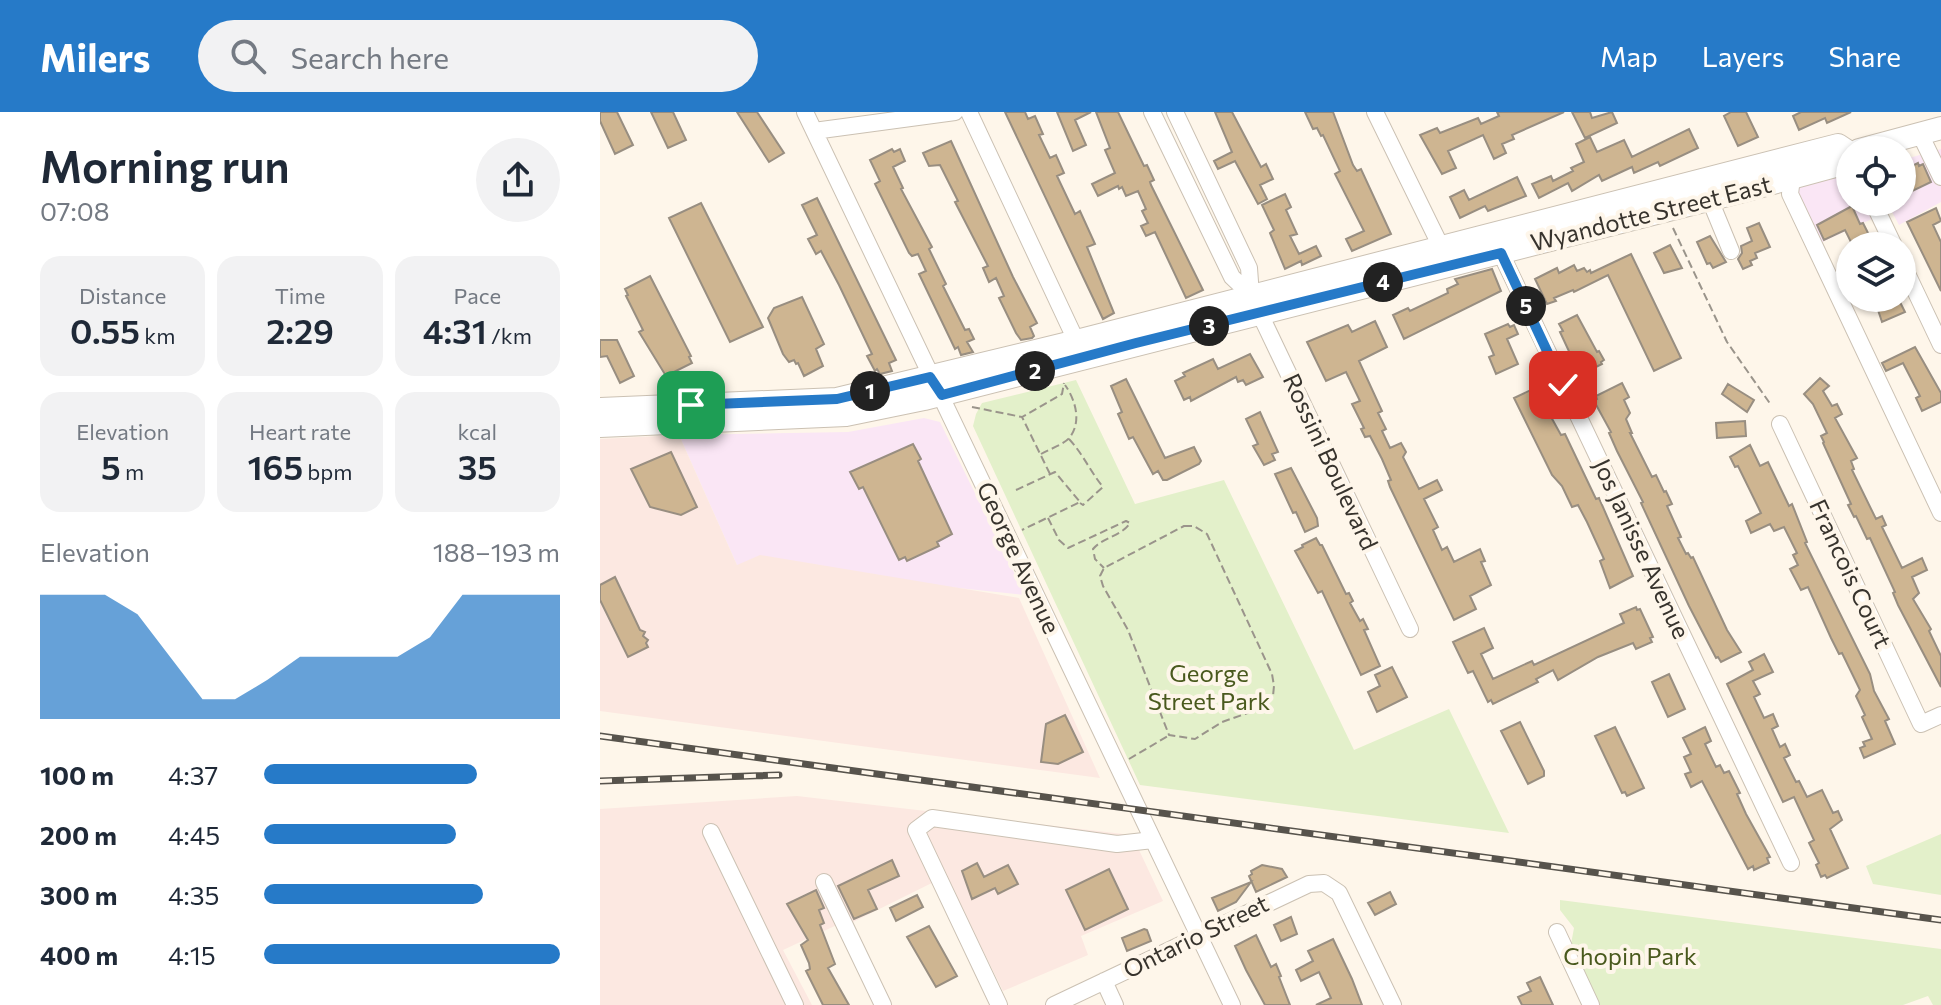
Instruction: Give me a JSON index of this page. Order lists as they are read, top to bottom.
{
  "streets": {
    "main road": ["Wyandotte Street East"],
    "street": [
      "Rossini Boulevard",
      "Jos Janisse Avenue",
      "George Avenue",
      "Francois Court",
      "Ontario Street"
    ]
  },
  "crossings": [
    ["Wyandotte Street East", "Rossini Boulevard"],
    ["Wyandotte Street East", "Jos Janisse Avenue"],
    ["Wyandotte Street East", "George Avenue"],
    ["George Avenue", "Ontario Street"]
  ],
  "parks": ["George Street Park", "Chopin Park"],
  "page": {
    "header": "Milers",
    "search": "Search here",
    "nav": ["Map", "Layers", "Share"],
    "heading": ["Morning run", "07:08"],
    "stats": [
      ["Distance", "0.55 km"],
      ["Time", "2:29"],
      ["Pace", "4:31 /km"],
      ["Elevation", "5 m"],
      ["Heart rate", "165 bpm"],
      ["kcal", "35"]
    ],
    "pins": [
      "4",
      "5",
      "3",
      "2",
      "1"
    ],
    "chart": ["Elevation", "188–193 m"],
    "list": [
      {
        "name": "100 m",
        "note": "4:37"
      },
      {
        "name": "200 m",
        "note": "4:45"
      },
      {
        "name": "300 m",
        "note": "4:35"
      },
      {
        "name": "400 m",
        "note": "4:15"
      }
    ]
  }
}
